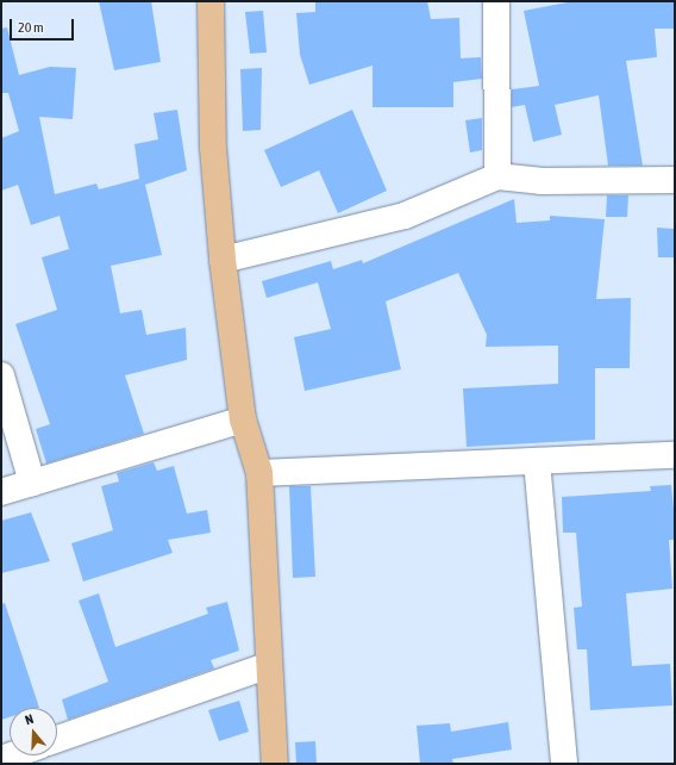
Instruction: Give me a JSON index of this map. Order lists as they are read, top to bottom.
{
  "scale_bar": "20 m",
  "north": "top"
}
